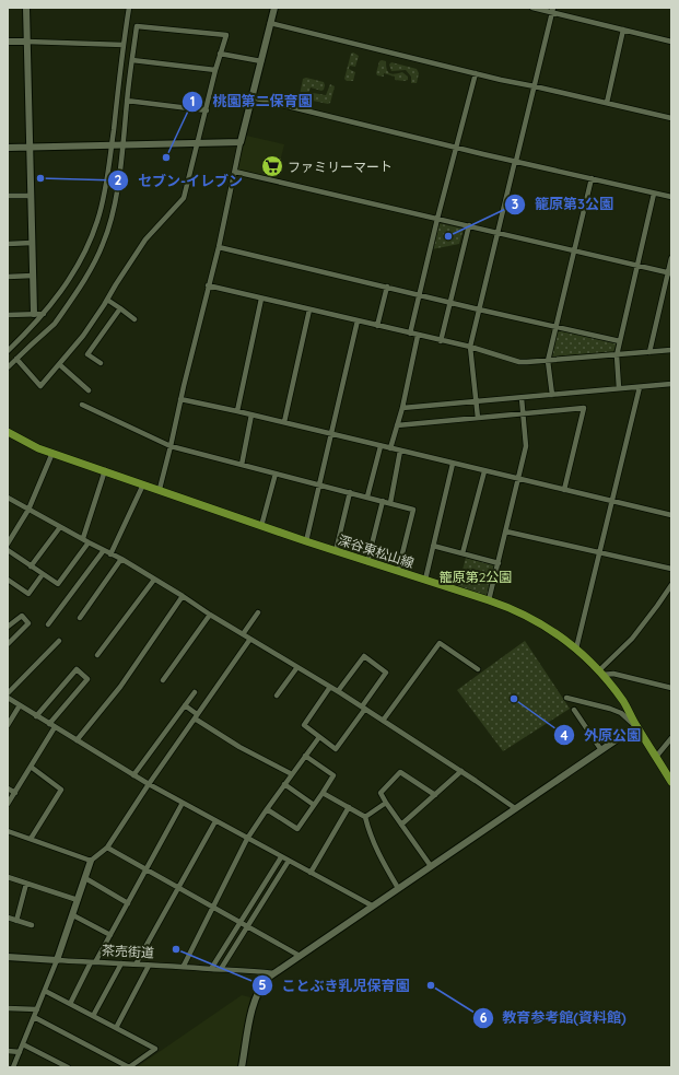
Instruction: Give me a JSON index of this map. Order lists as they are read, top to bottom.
{
  "streets": {
    "main road": ["深谷東松山線"],
    "street": ["茶売街道"]
  },
  "parks": ["籠原第2公園"],
  "places": {
    "other": [
      "桃園第二保育園",
      "セブン-イレブン",
      "籠原第3公園",
      "外原公園",
      "ことぶき乳児保育園",
      "教育参考館(資料館)"
    ],
    "supermarket": ["ファミリーマート"]
  }
}
